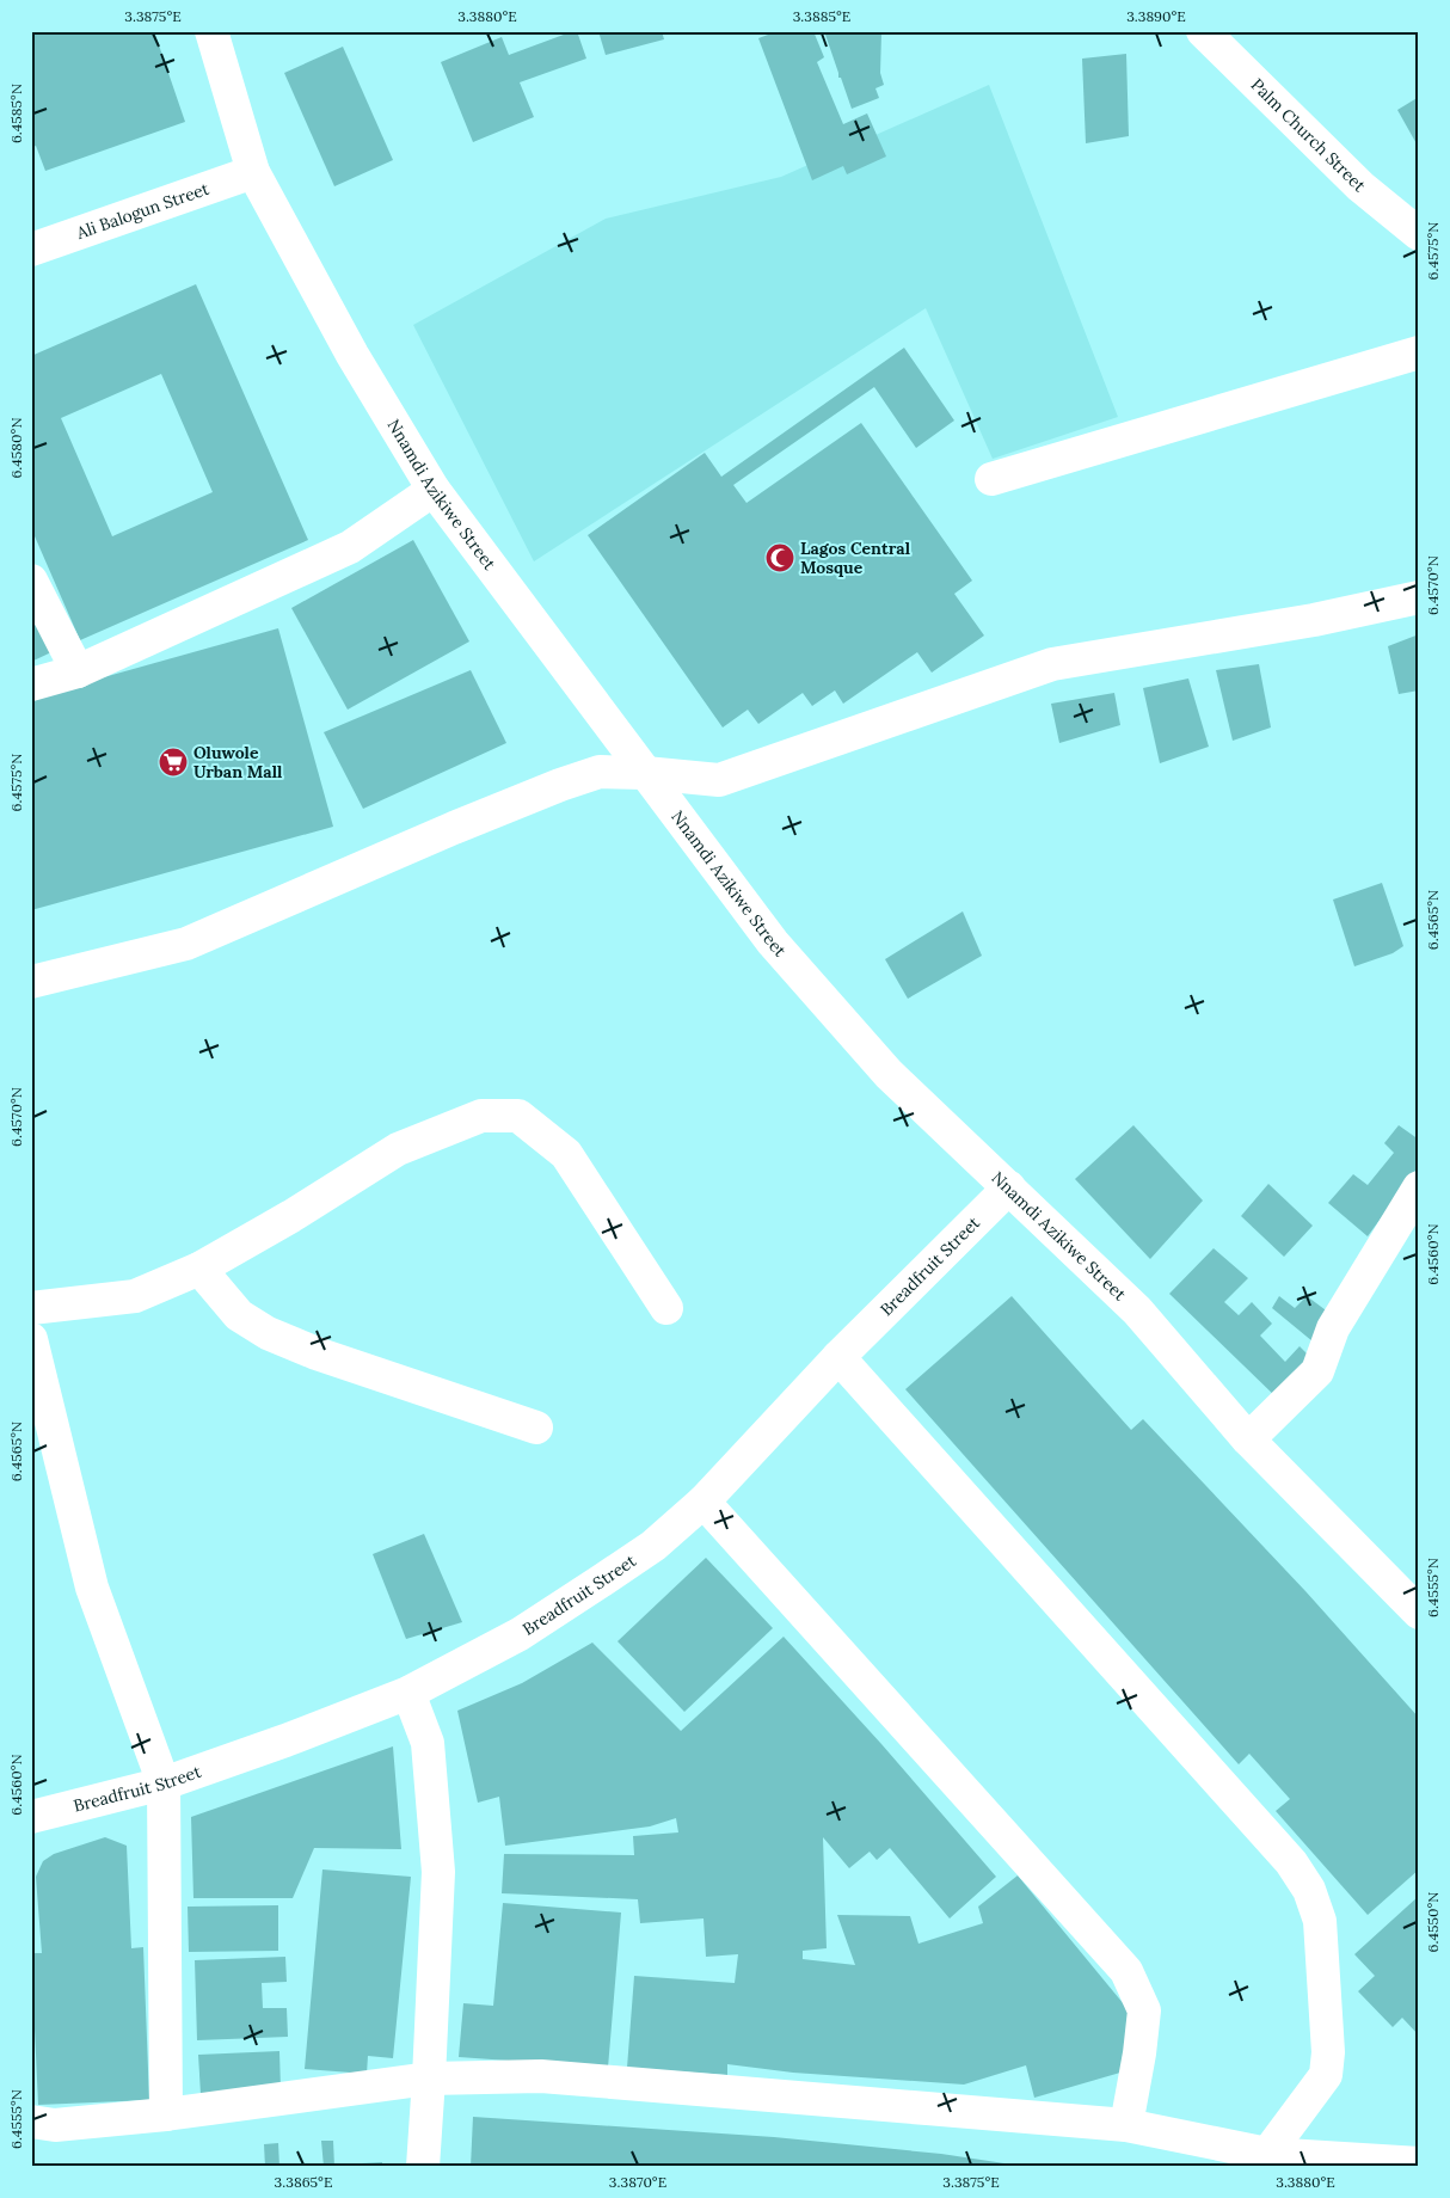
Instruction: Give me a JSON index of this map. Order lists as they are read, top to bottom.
{
  "streets": {
    "street": [
      "Palm Church Street",
      "Ali Balogun Street",
      "Nnamdi Azikiwe Street",
      "Breadfruit Street"
    ]
  },
  "crossings": [
    ["Ali Balogun Street", "Nnamdi Azikiwe Street"],
    ["Nnamdi Azikiwe Street", "Breadfruit Street"]
  ],
  "places": {
    "mosque": ["Lagos Central Mosque"],
    "supermarket": ["Oluwole Urban Mall"]
  },
  "coordinates": [
    "3.3875°E",
    "3.3880°E",
    "3.3885°E",
    "3.3890°E",
    "6.4585°N",
    "6.4575°N",
    "6.4580°N",
    "6.4570°N",
    "6.4565°N",
    "6.4560°N",
    "6.4555°N",
    "6.4550°N",
    "3.3865°E",
    "3.3870°E"
  ]
}
